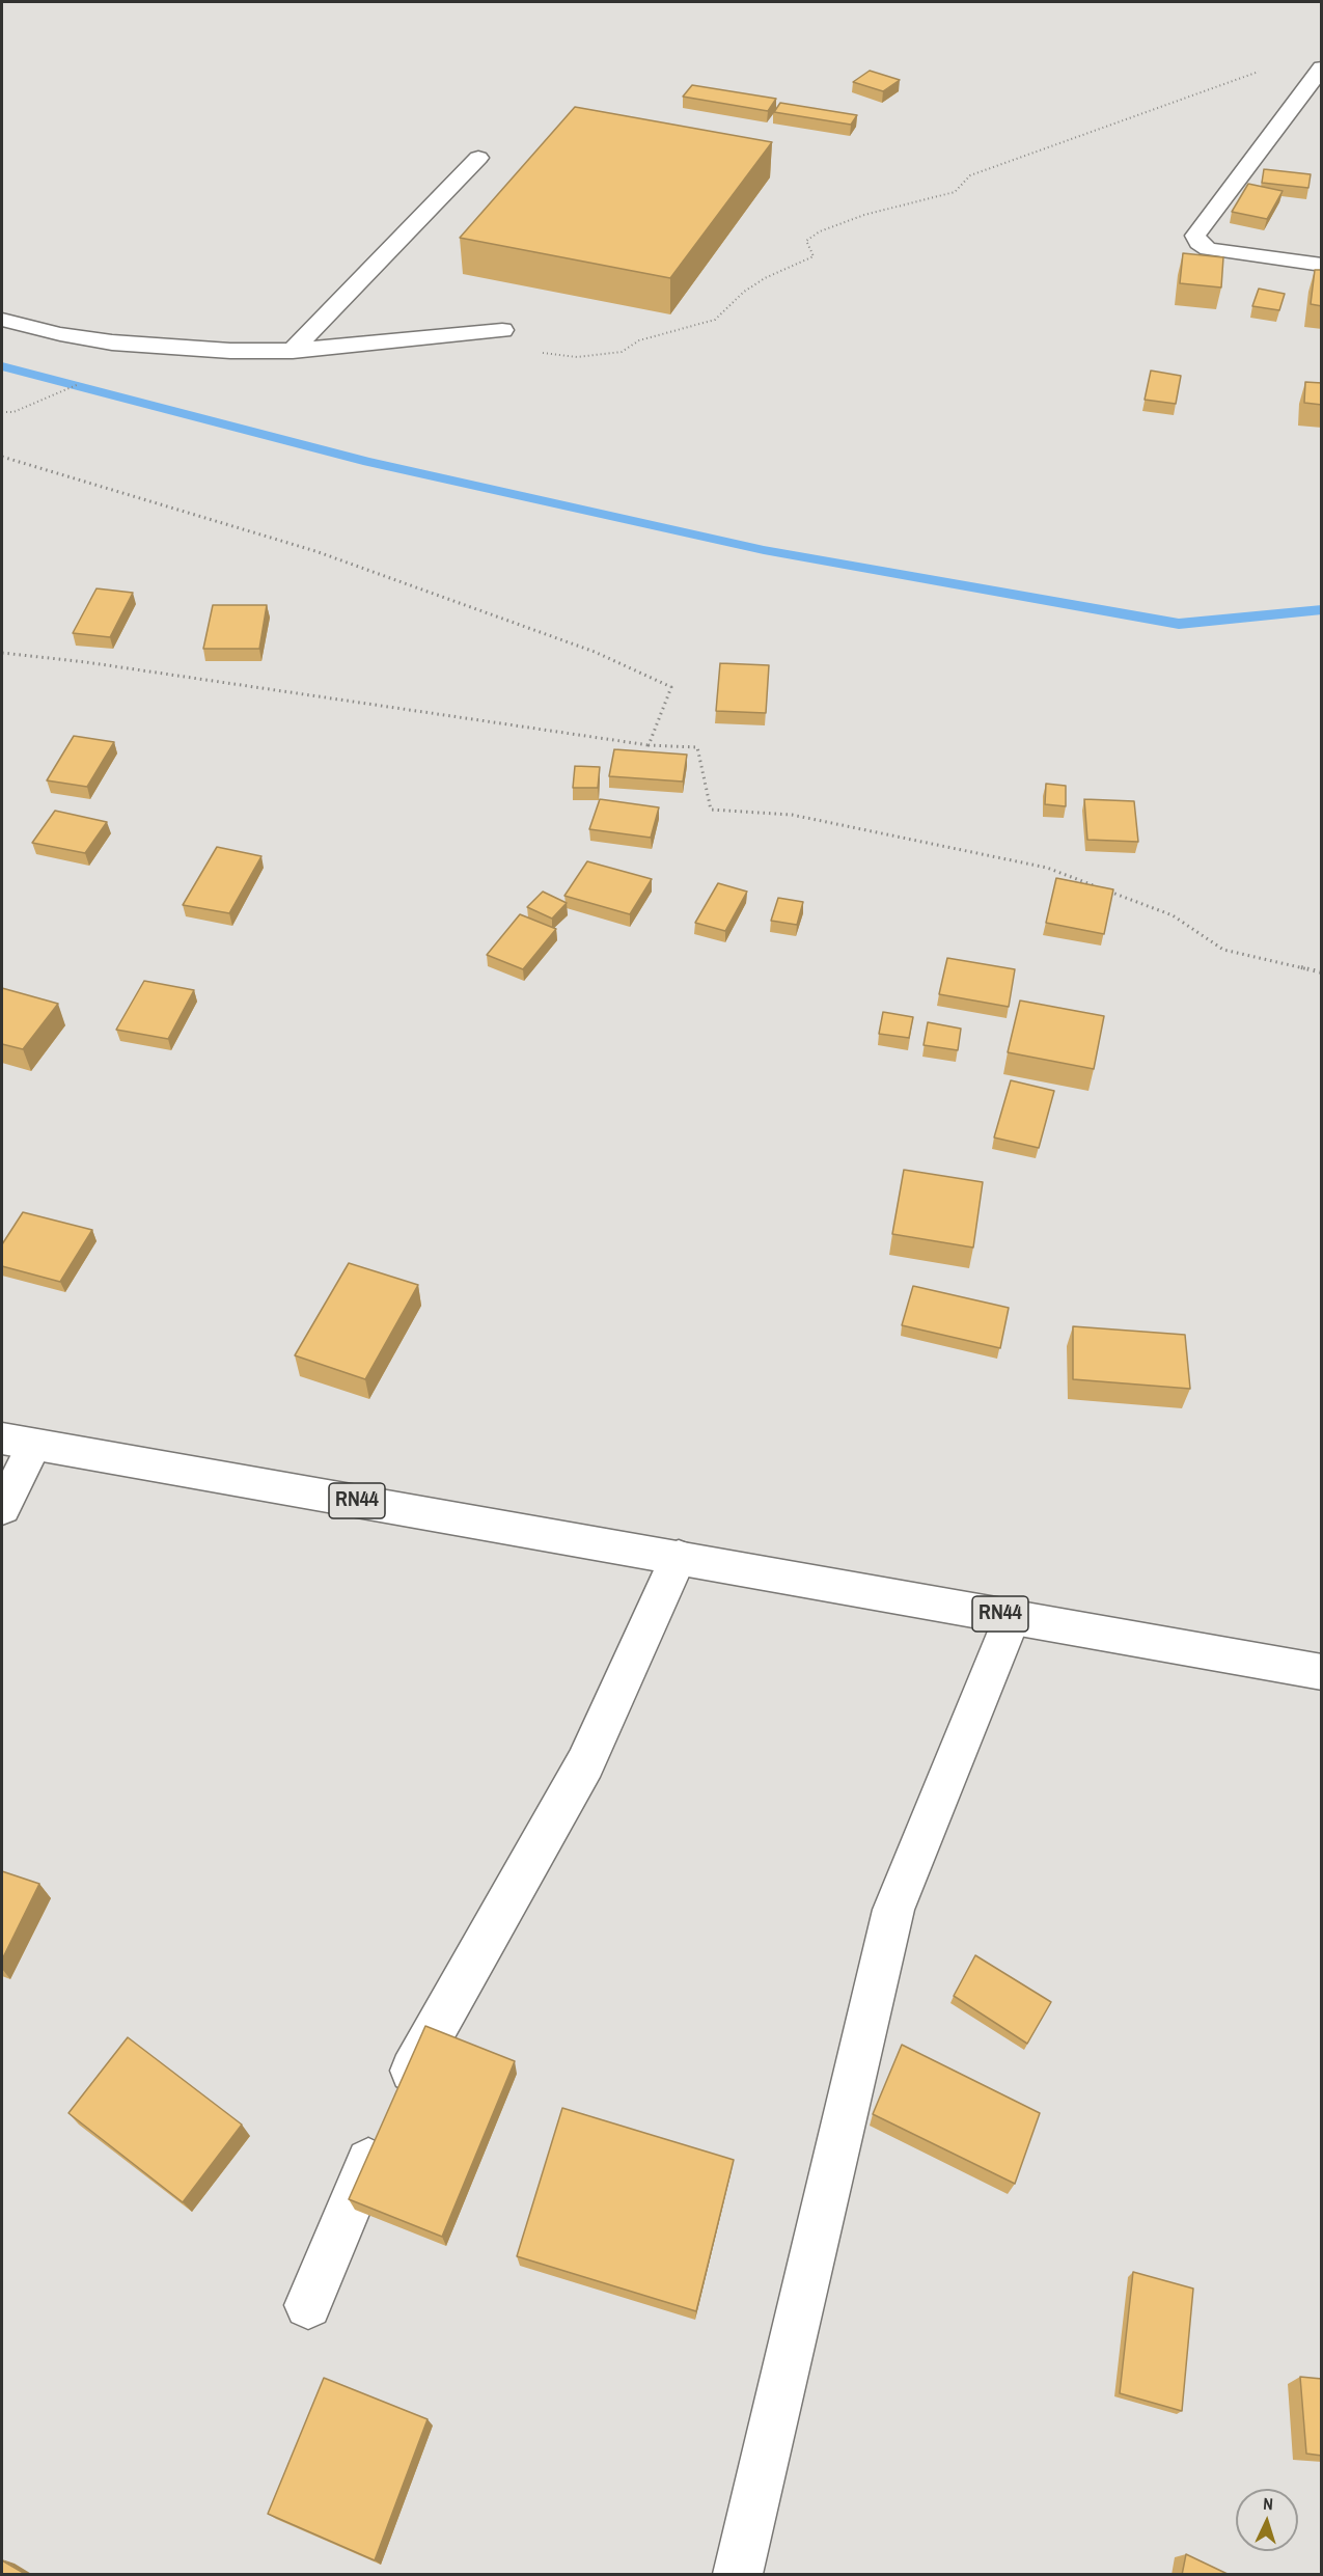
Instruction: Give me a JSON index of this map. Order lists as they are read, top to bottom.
{
  "streets": {
    "street": ["RN44"]
  },
  "north": "top"
}
